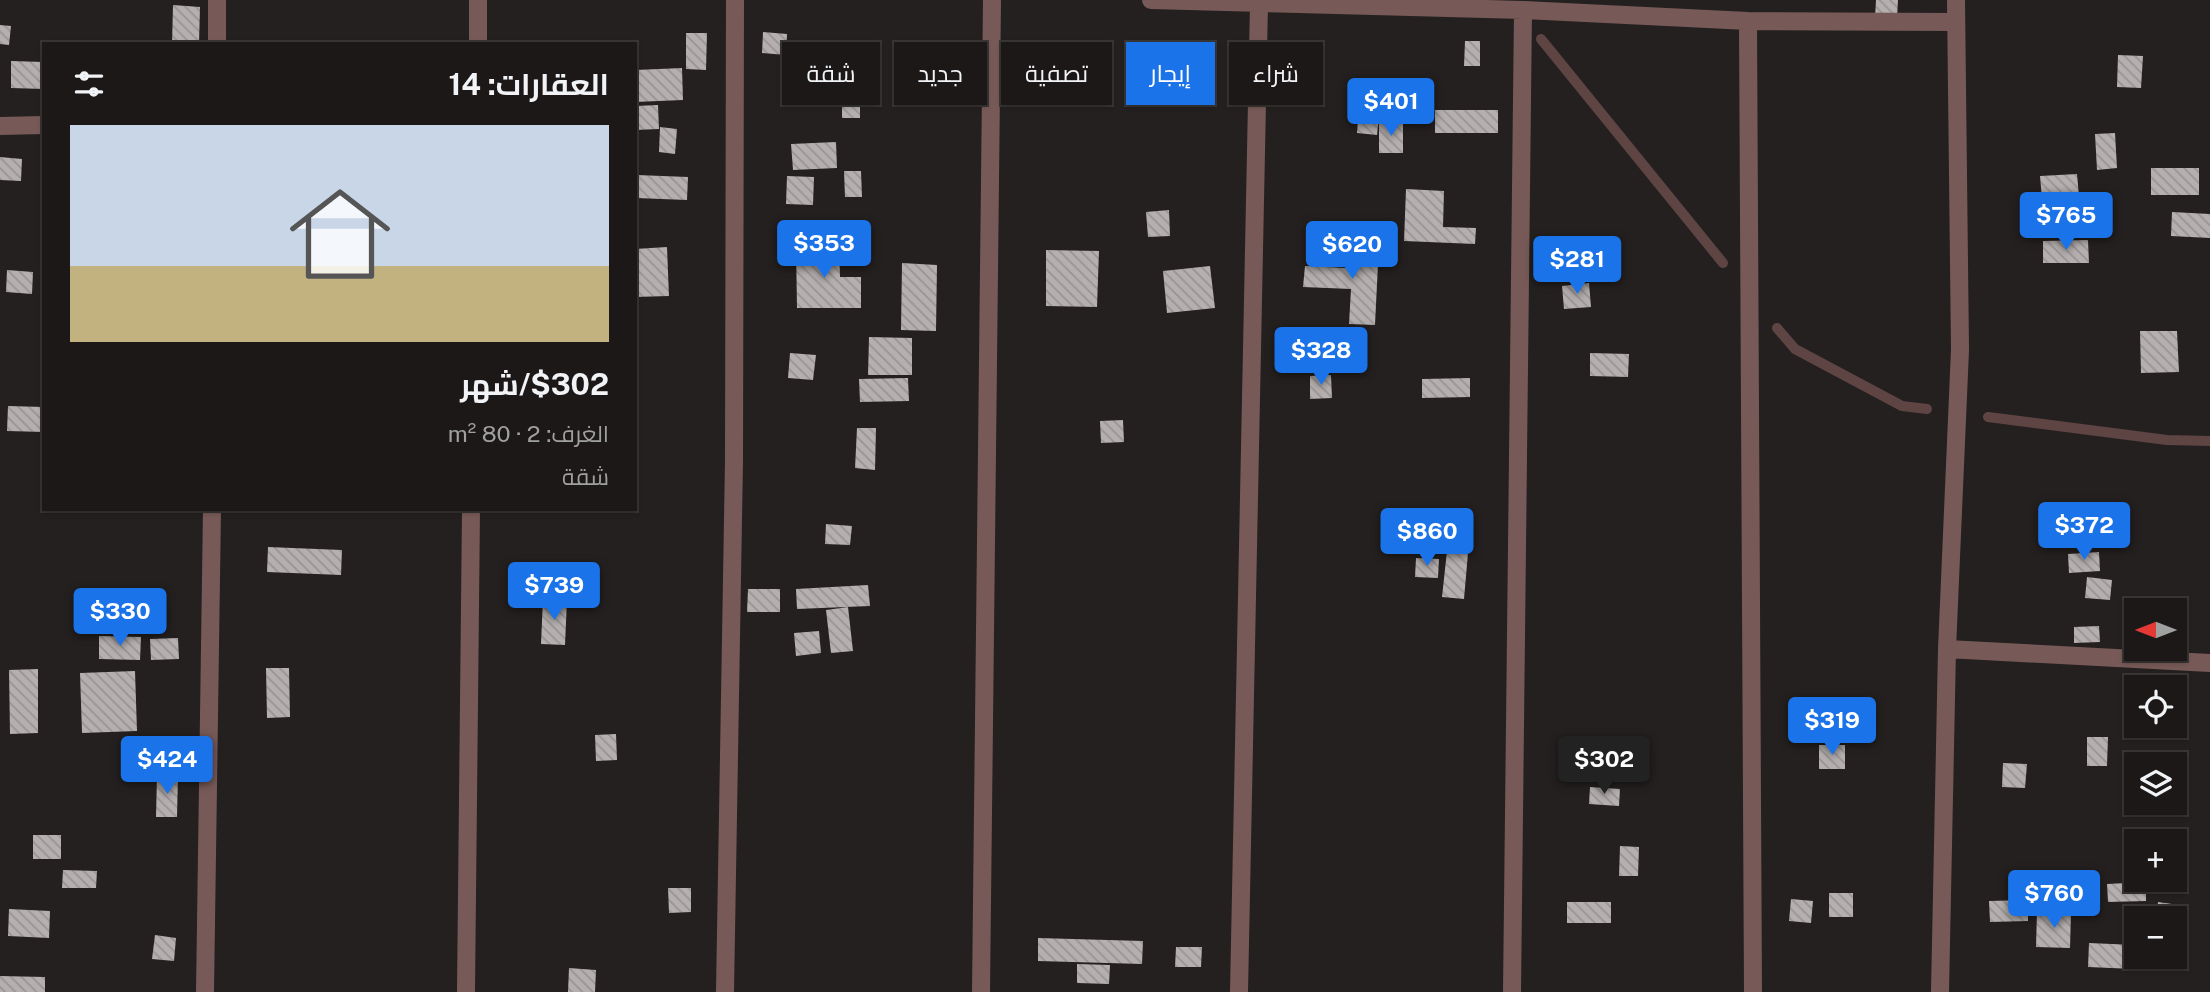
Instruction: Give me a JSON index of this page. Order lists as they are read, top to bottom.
{
  "north": "left",
  "page": {
    "chip": [
      "شراء",
      "إيجار",
      "تصفية",
      "جديد",
      "شقة"
    ],
    "heading": "العقارات: 14",
    "price": [
      "$401",
      "$765",
      "$353",
      "$620",
      "$281",
      "$328",
      "$372",
      "$860",
      "$739",
      "$330",
      "$319",
      "$424",
      "$302",
      "$760"
    ],
    "list": [
      {
        "name": "$302/شهر",
        "note": "الغرف: 2 · 80 m² · شقة"
      }
    ],
    "map_buttons": ["+", "−"]
  }
}
